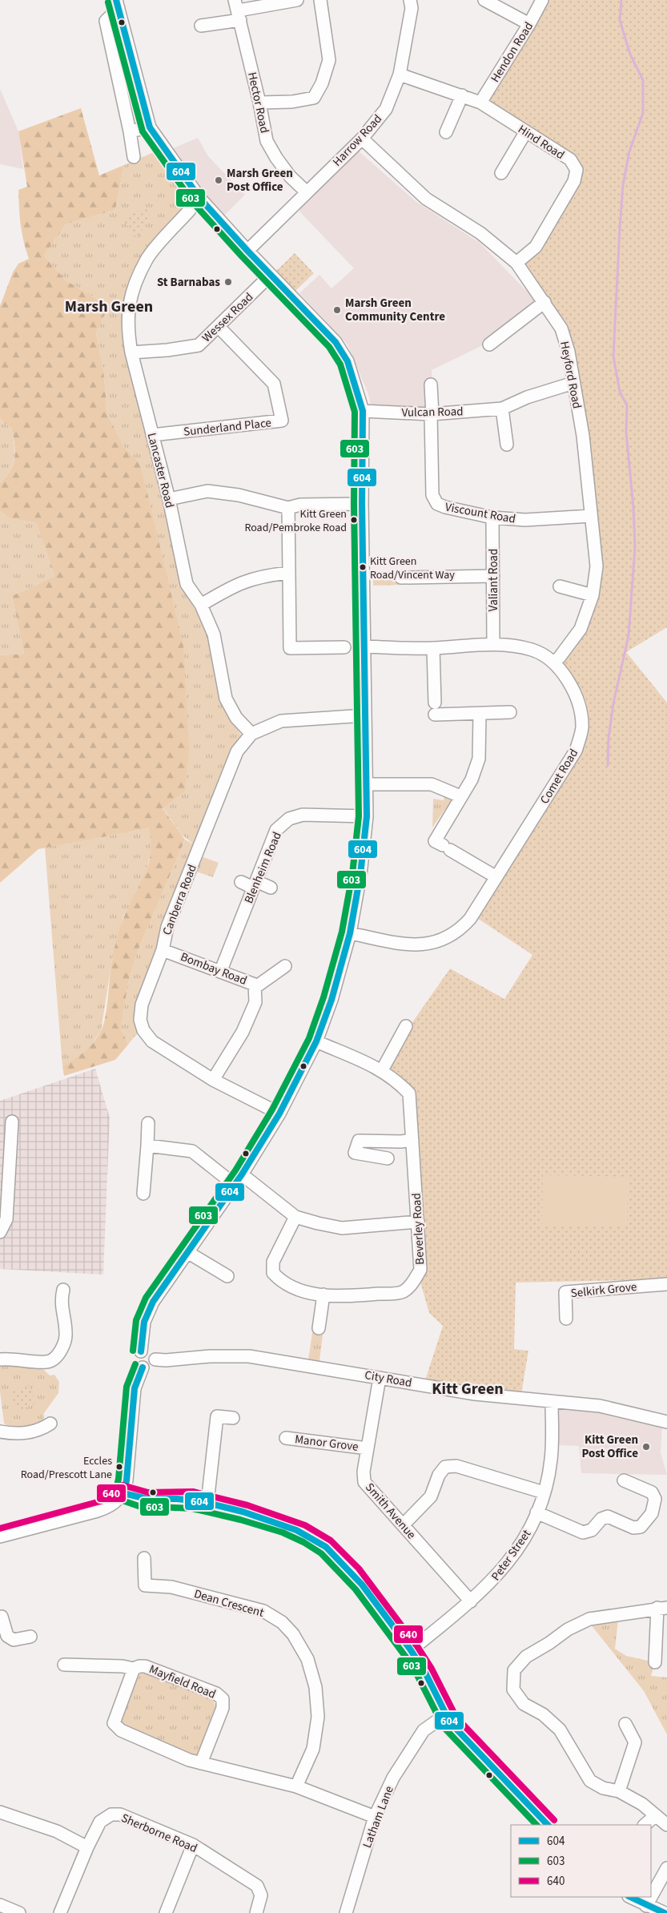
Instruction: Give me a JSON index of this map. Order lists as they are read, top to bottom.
{
  "streets": {
    "street": [
      "Hendon Road",
      "Hector Road",
      "Harrow Road",
      "Hind Road",
      "Wessex Road",
      "Heyford Road",
      "Vulcan Road",
      "Sunderland Place",
      "Lancaster Road",
      "Viscount Road",
      "Valiant Road",
      "Comet Road",
      "Blenheim Road",
      "Canberra Road",
      "Bombay Road",
      "Beverley Road",
      "Selkirk Grove",
      "City Road",
      "Manor Grove",
      "Smith Avenue",
      "Peter Street",
      "Dean Crescent",
      "Mayfield Road",
      "Latham Lane",
      "Sherborne Road"
    ]
  },
  "crossings": [
    ["Hendon Road", "Hind Road"],
    ["Hector Road", "Harrow Road"],
    ["Harrow Road", "Hind Road"],
    ["Harrow Road", "Heyford Road"],
    ["Hind Road", "Heyford Road"],
    ["Wessex Road", "Sunderland Place"],
    ["Wessex Road", "Lancaster Road"],
    ["Heyford Road", "Vulcan Road"],
    ["Heyford Road", "Viscount Road"],
    ["Heyford Road", "Comet Road"],
    ["Vulcan Road", "Viscount Road"],
    ["Sunderland Place", "Lancaster Road"],
    ["Lancaster Road", "Canberra Road"],
    ["Viscount Road", "Valiant Road"],
    ["Valiant Road", "Comet Road"],
    ["Blenheim Road", "Bombay Road"],
    ["Canberra Road", "Bombay Road"],
    ["City Road", "Smith Avenue"],
    ["City Road", "Peter Street"],
    ["Manor Grove", "Smith Avenue"],
    ["Smith Avenue", "Peter Street"],
    ["Dean Crescent", "Mayfield Road"],
    ["Mayfield Road", "Latham Lane"]
  ],
  "districts": ["Marsh Green", "Kitt Green"],
  "places": [
    "Marsh Green Post Office",
    "St Barnabas",
    "Marsh Green Community Centre",
    "Kitt Green Road/Pembroke Road",
    "Kitt Green Road/Vincent Way",
    "Kitt Green Post Office",
    "Eccles Road/Prescott Lane"
  ],
  "lines": ["transit line 604", "transit line 603", "transit line 640"],
  "legend": ["604", "603", "640"]
}
